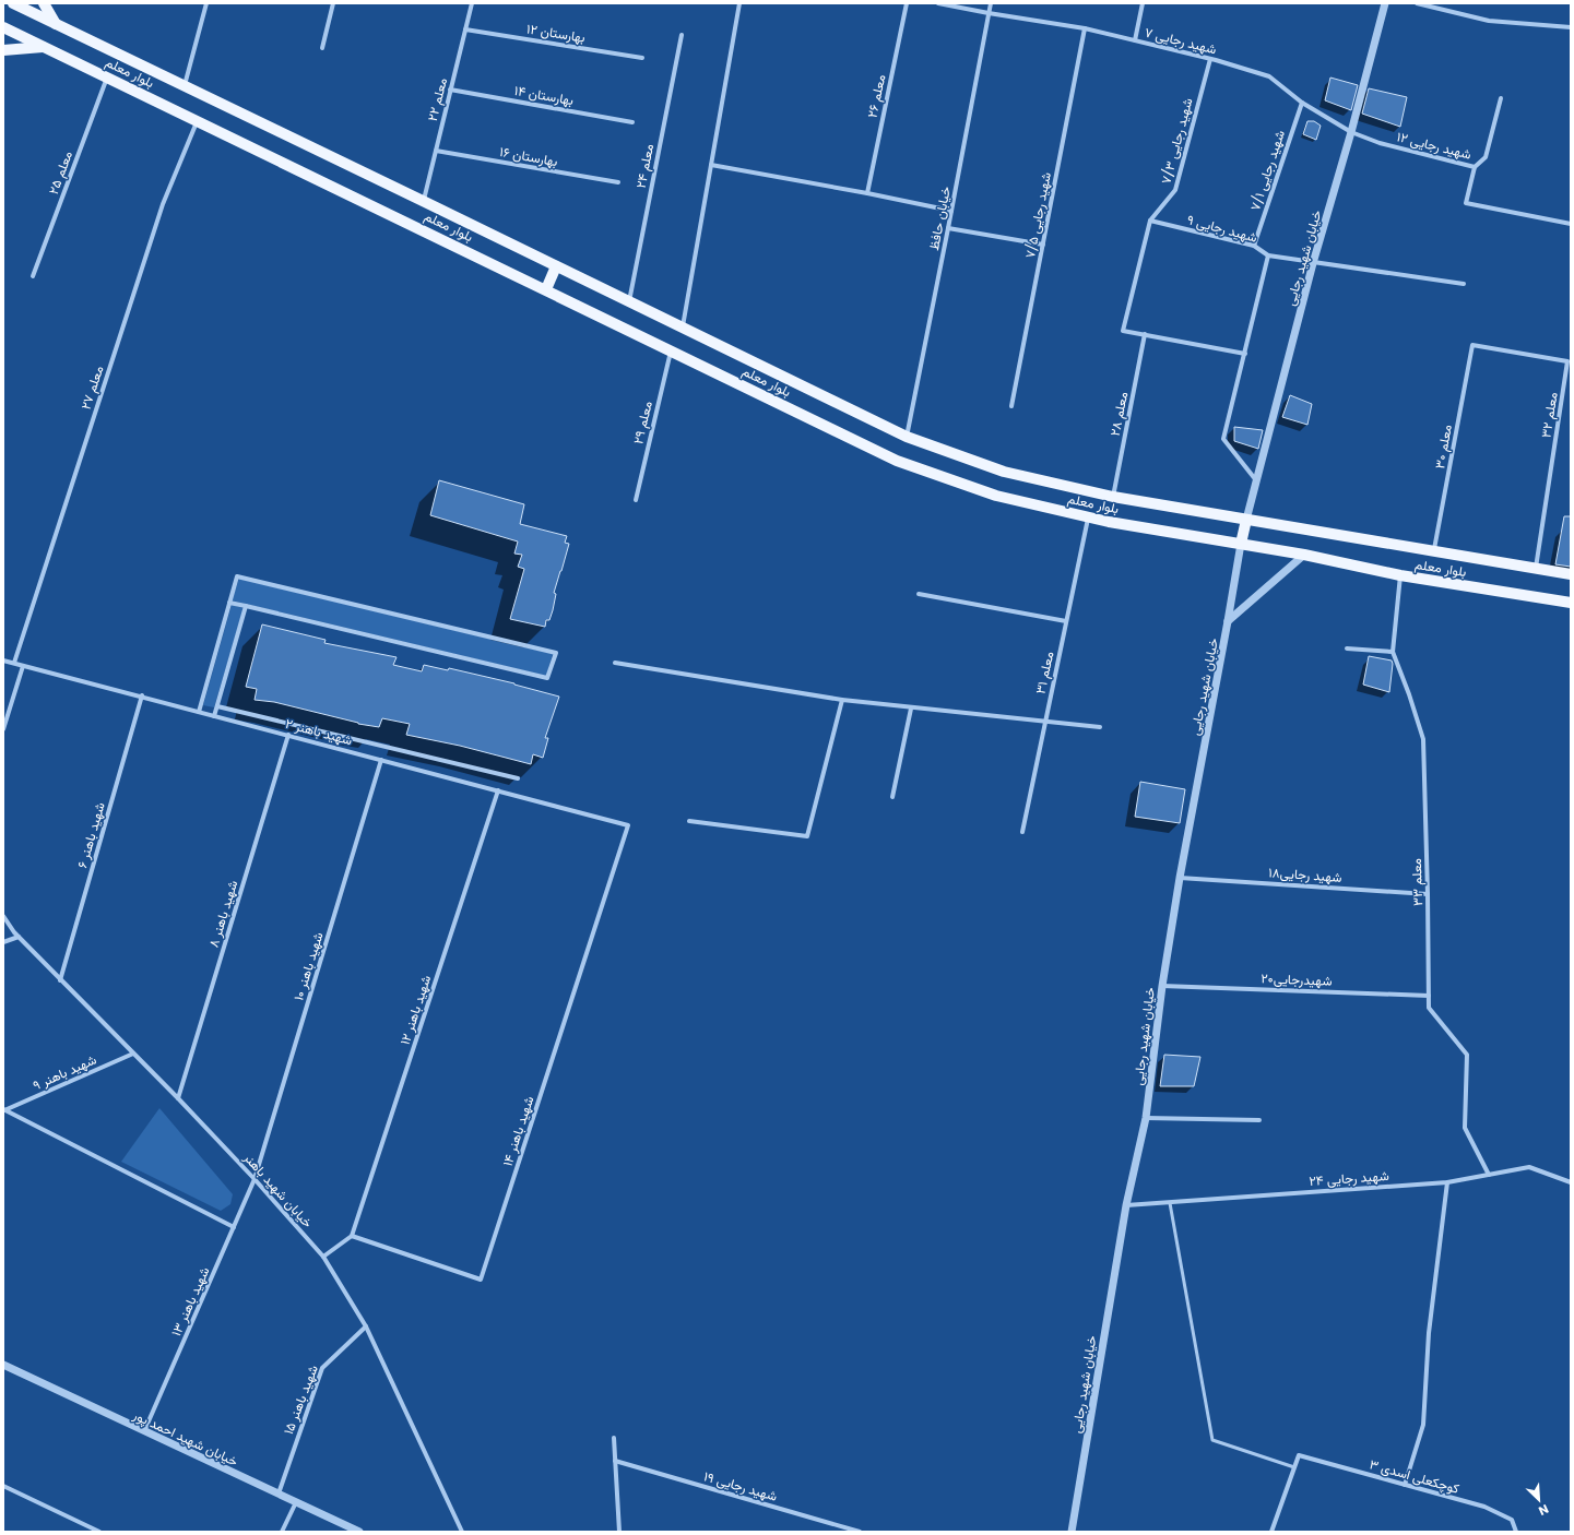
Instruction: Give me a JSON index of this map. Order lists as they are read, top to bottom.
{
  "streets": {
    "main road": ["بلوار معلم"],
    "street": [
      "بهارستان ۱۲",
      "شهید رجایی ۷",
      "بهارستان ۱۴",
      "معلم ۲۶",
      "معلم ۲۲",
      "شهید رجایی ۷/۳",
      "شهید رجایی ۱۲",
      "بهارستان ۱۶",
      "معلم ۲۴",
      "شهید رجایی ۷/۱",
      "معلم ۲۵",
      "شهید رجایی ۷/۵",
      "خیابان حافظ",
      "شهید رجایی ۹",
      "خیابان شهید رجایی",
      "معلم ۲۷",
      "معلم ۲۸",
      "معلم ۳۲",
      "معلم ۲۹",
      "معلم ۳۰",
      "معلم ۳۱",
      "شهید باهنر ۲",
      "شهید باهنر ۶",
      "شهید رجایی۱۸",
      "معلم ۳۳",
      "شهید باهنر ۸",
      "شهید باهنر ۱۰",
      "شهیدرجایی۲۰",
      "شهید باهنر ۱۲",
      "شهید باهنر ۹",
      "شهید باهنر ۱۴",
      "شهید رجایی ۲۴",
      "خیابان شهید باهنر",
      "شهید باهنر ۱۳",
      "شهید باهنر ۱۵",
      "خیابان شهید احمد پور",
      "کوچکعلی اسدی ۳",
      "شهید رجایی ۱۹"
    ]
  },
  "crossings": [
    ["بهارستان ۱۲", "معلم ۲۲"],
    ["شهید رجایی ۷", "شهید رجایی ۷/۳"],
    ["شهید رجایی ۷", "شهید رجایی ۱۲"],
    ["شهید رجایی ۷", "شهید رجایی ۷/۱"],
    ["شهید رجایی ۷", "شهید رجایی ۷/۵"],
    ["شهید رجایی ۷", "خیابان حافظ"],
    ["شهید رجایی ۷", "خیابان شهید رجایی"],
    ["بلوار معلم", "معلم ۲۲"],
    ["بلوار معلم", "معلم ۲۴"],
    ["بلوار معلم", "معلم ۲۵"],
    ["بلوار معلم", "خیابان حافظ"],
    ["بلوار معلم", "خیابان شهید رجایی"],
    ["بلوار معلم", "معلم ۲۷"],
    ["بلوار معلم", "معلم ۲۸"],
    ["بلوار معلم", "معلم ۳۲"],
    ["بلوار معلم", "معلم ۲۹"],
    ["بلوار معلم", "معلم ۳۰"],
    ["بلوار معلم", "معلم ۳۱"],
    ["بلوار معلم", "معلم ۳۳"],
    ["بهارستان ۱۴", "معلم ۲۲"],
    ["معلم ۲۲", "بهارستان ۱۶"],
    ["شهید رجایی ۷/۳", "شهید رجایی ۹"],
    ["شهید رجایی ۱۲", "خیابان شهید رجایی"],
    ["شهید رجایی ۷/۱", "شهید رجایی ۹"],
    ["شهید رجایی ۹", "خیابان شهید رجایی"],
    ["خیابان شهید رجایی", "شهید رجایی۱۸"],
    ["خیابان شهید رجایی", "شهیدرجایی۲۰"],
    ["خیابان شهید رجایی", "شهید رجایی ۲۴"],
    ["معلم ۲۷", "شهید باهنر ۲"],
    ["معلم ۳۲", "معلم ۳۰"],
    ["شهید باهنر ۲", "شهید باهنر ۶"],
    ["شهید باهنر ۲", "شهید باهنر ۸"],
    ["شهید باهنر ۲", "شهید باهنر ۱۰"],
    ["شهید باهنر ۲", "شهید باهنر ۱۲"],
    ["شهید باهنر ۲", "شهید باهنر ۱۴"],
    ["شهید باهنر ۶", "خیابان شهید باهنر"],
    ["شهید رجایی۱۸", "معلم ۳۳"],
    ["معلم ۳۳", "شهیدرجایی۲۰"],
    ["معلم ۳۳", "شهید رجایی ۲۴"],
    ["شهید باهنر ۸", "خیابان شهید باهنر"],
    ["شهید باهنر ۱۰", "خیابان شهید باهنر"],
    ["شهید باهنر ۱۰", "شهید باهنر ۱۳"],
    ["شهید باهنر ۱۲", "شهید باهنر ۱۴"],
    ["شهید باهنر ۹", "خیابان شهید باهنر"],
    ["خیابان شهید باهنر", "شهید باهنر ۱۳"],
    ["خیابان شهید باهنر", "شهید باهنر ۱۵"],
    ["شهید باهنر ۱۳", "خیابان شهید احمد پور"],
    ["شهید باهنر ۱۵", "خیابان شهید احمد پور"]
  ],
  "north": "bottom right"
}
